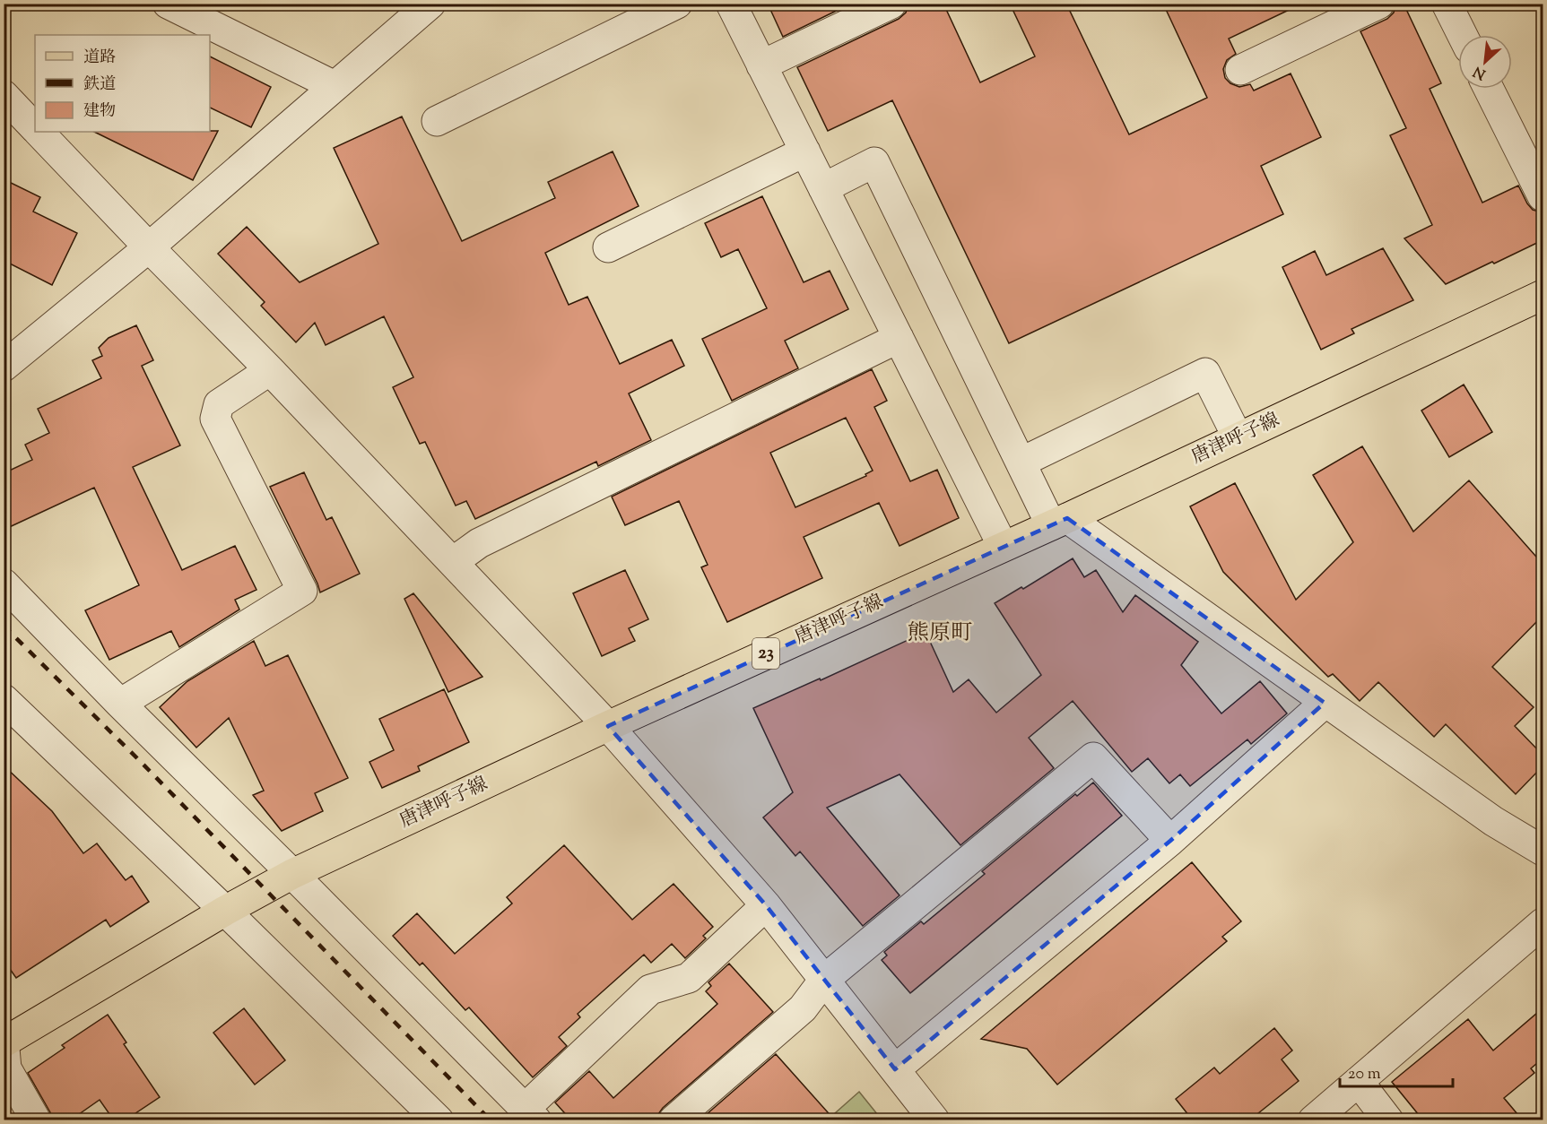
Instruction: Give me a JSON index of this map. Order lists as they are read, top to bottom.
{
  "streets": {
    "main road": ["唐津呼子線", "23"]
  },
  "districts": ["熊原町"],
  "legend": ["道路", "鉄道", "建物"],
  "scale_bar": "20 m",
  "north": "bottom left"
}
